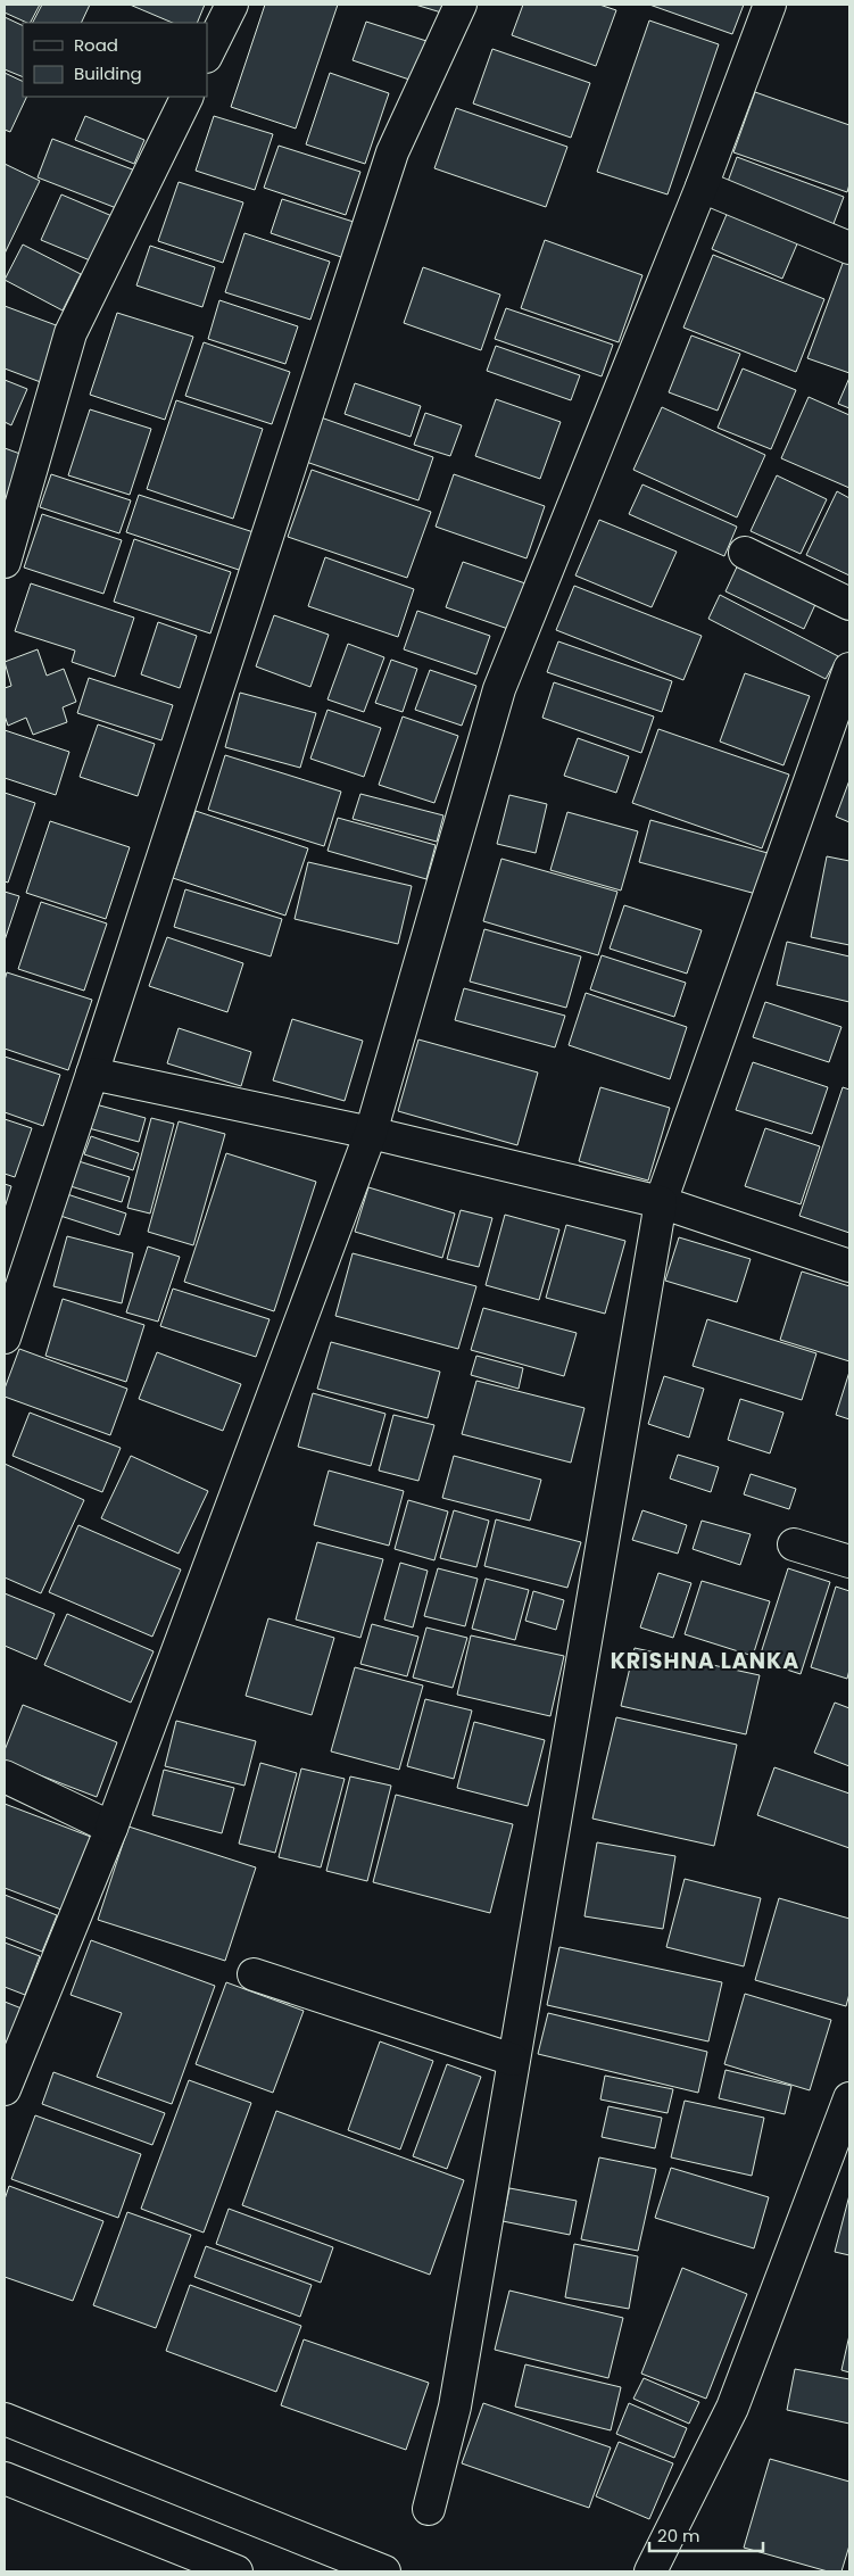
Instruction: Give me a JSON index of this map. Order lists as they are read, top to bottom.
{
  "districts": ["KRISHNA LANKA"],
  "legend": ["Road", "Building"],
  "scale_bar": "20 m"
}
